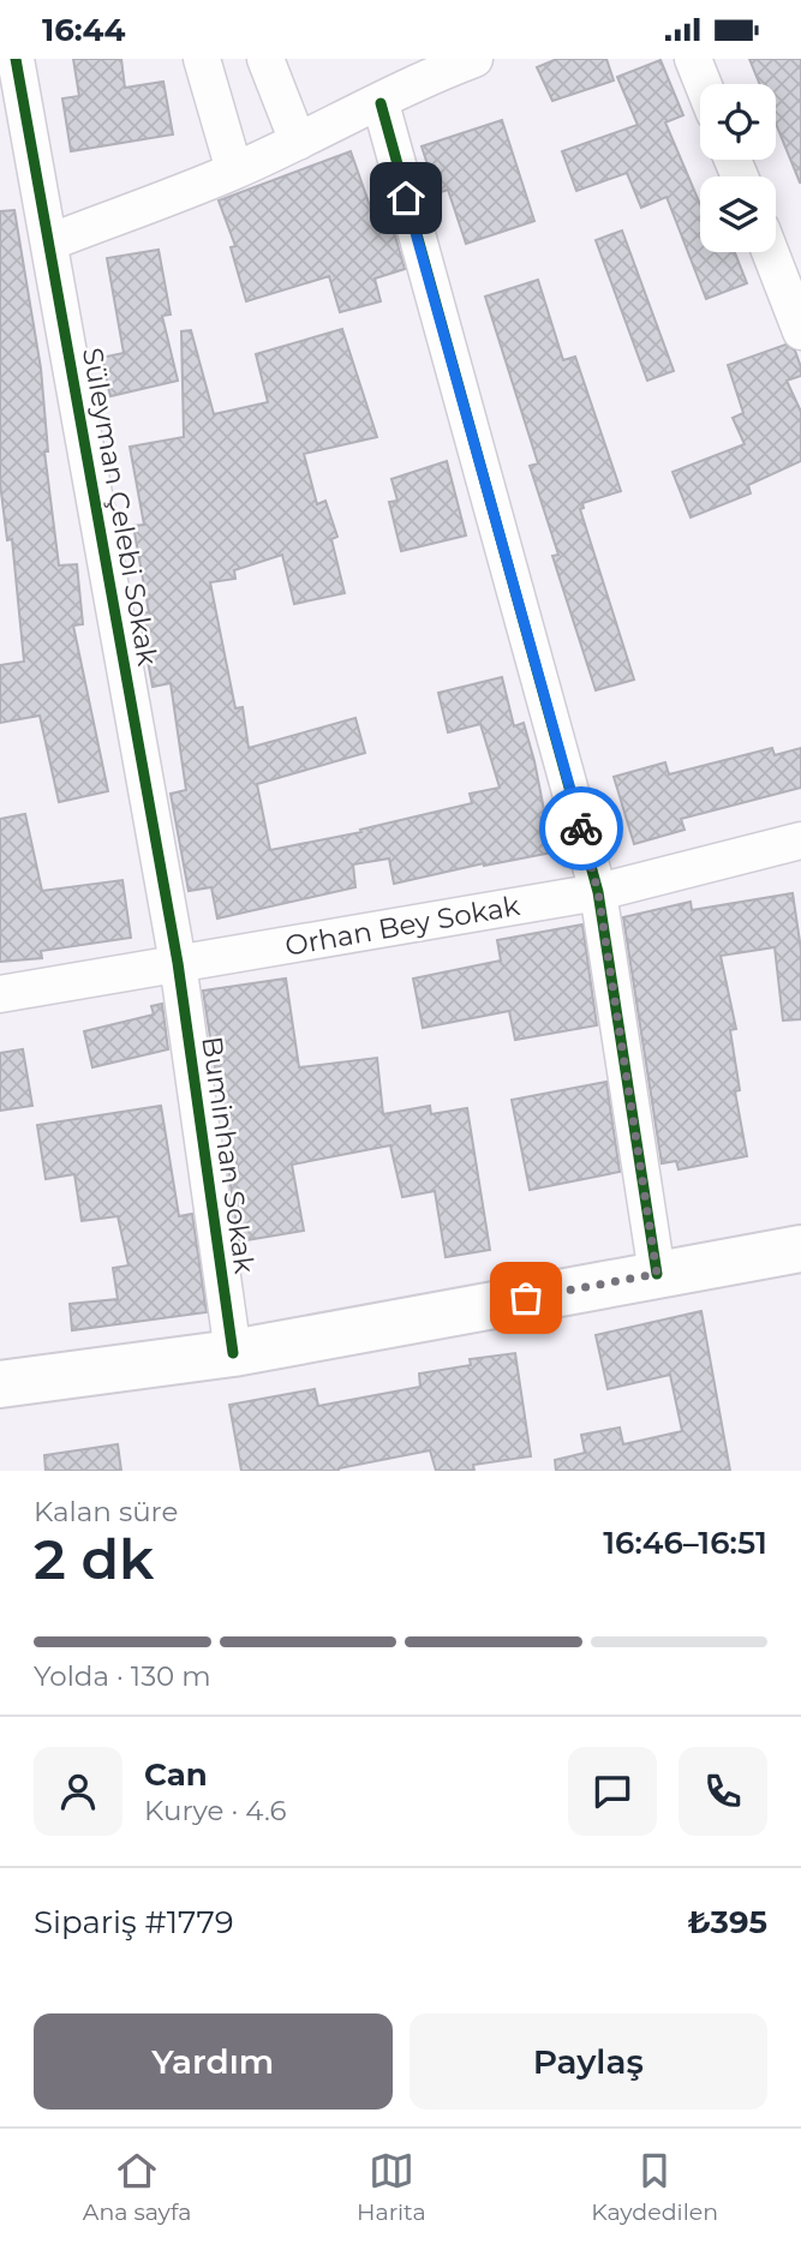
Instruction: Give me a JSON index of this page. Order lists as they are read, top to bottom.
{
  "streets": {
    "street": ["Süleyman Çelebi Sokak", "Orhan Bey Sokak", "Buminhan Sokak"]
  },
  "crossings": [
    ["Süleyman Çelebi Sokak", "Orhan Bey Sokak"],
    ["Süleyman Çelebi Sokak", "Buminhan Sokak"],
    ["Orhan Bey Sokak", "Buminhan Sokak"]
  ],
  "page": {
    "status": "16:44",
    "heading": ["2 dk", "Kalan süre", "16:46–16:51"],
    "panel": [
      "Can",
      "Kurye · 4.6",
      "Sipariş #1779",
      "₺395"
    ],
    "bar": "Yolda · 130 m",
    "buttons": ["Yardım", "Paylaş"],
    "tabs": ["Ana sayfa", "Harita", "Kaydedilen"]
  }
}
